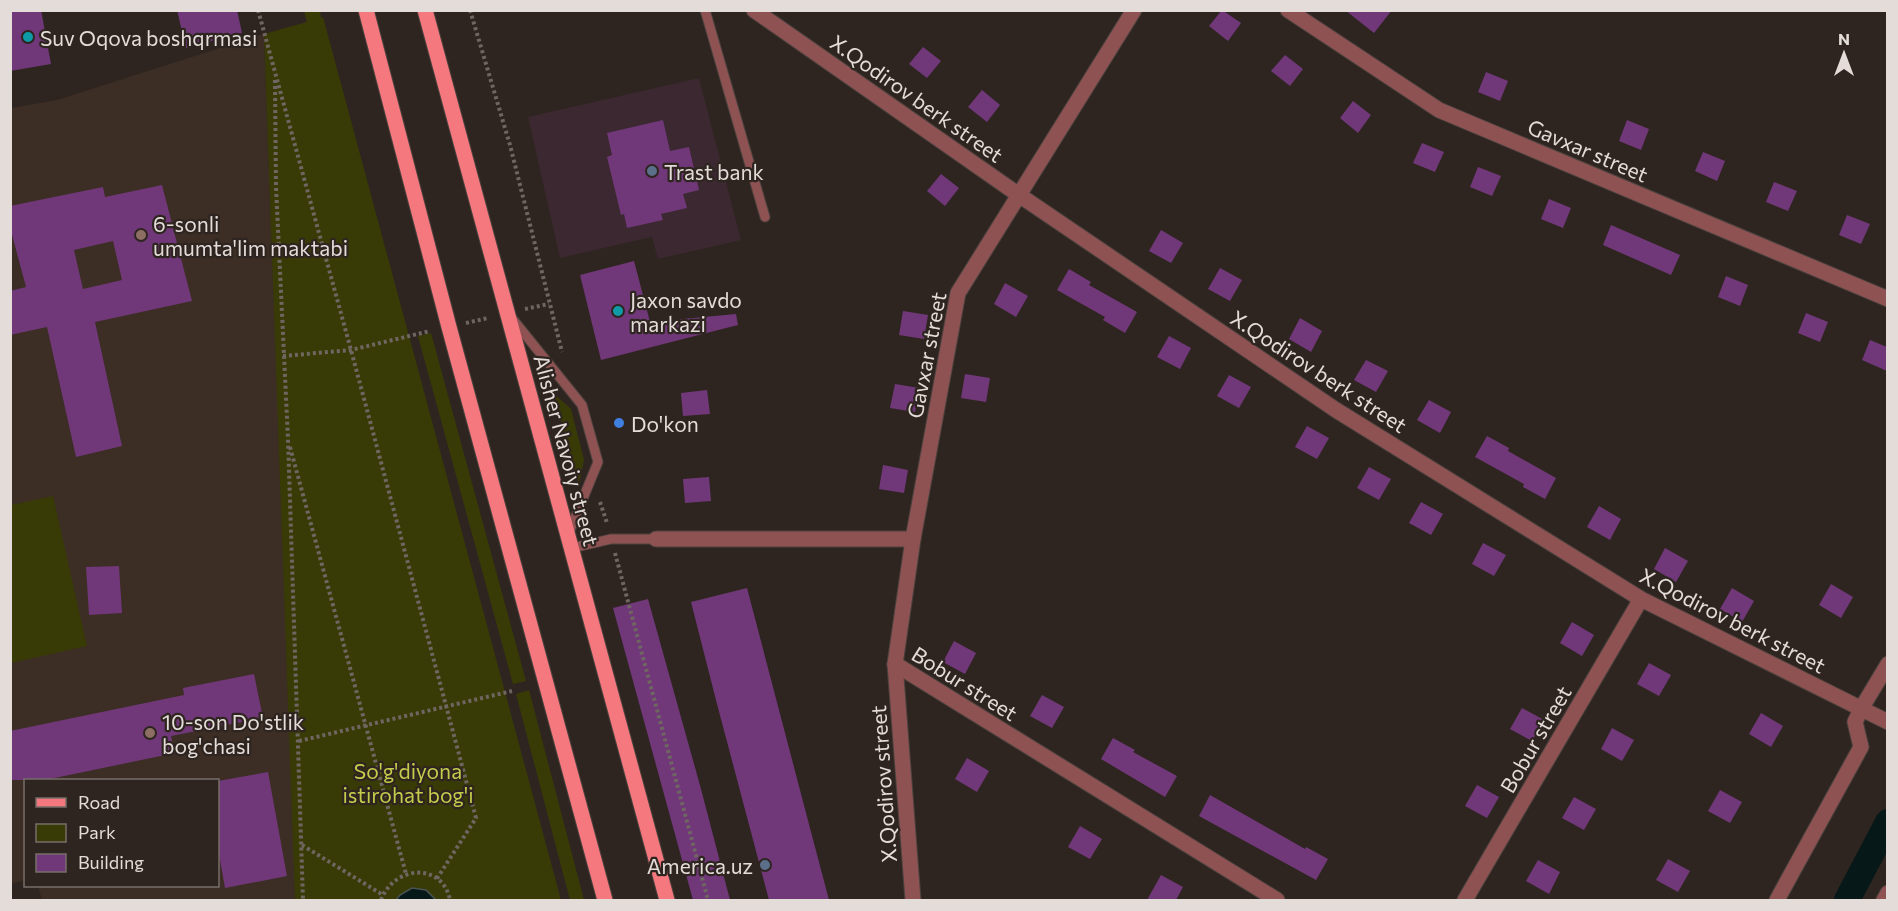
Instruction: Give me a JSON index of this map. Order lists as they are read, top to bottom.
{
  "streets": {
    "main road": ["Alisher Navoiy street"],
    "street": [
      "X.Qodirov berk street",
      "Gavxar street",
      "Bobur street",
      "X.Qodirov street"
    ]
  },
  "crossings": [
    ["X.Qodirov berk street", "Gavxar street"],
    ["X.Qodirov berk street", "Bobur street"],
    ["Gavxar street", "Bobur street"],
    ["Bobur street", "X.Qodirov street"]
  ],
  "parks": ["So'g'diyona istirohat bog'i"],
  "places": [
    "Suv Oqova boshqrmasi",
    "Trast bank",
    "6-sonli umumta'lim maktabi",
    "Jaxon savdo markazi",
    "Do'kon",
    "10-son Do'stlik bog'chasi",
    "America.uz"
  ],
  "legend": ["Road", "Park", "Building"],
  "north": "top"
}
